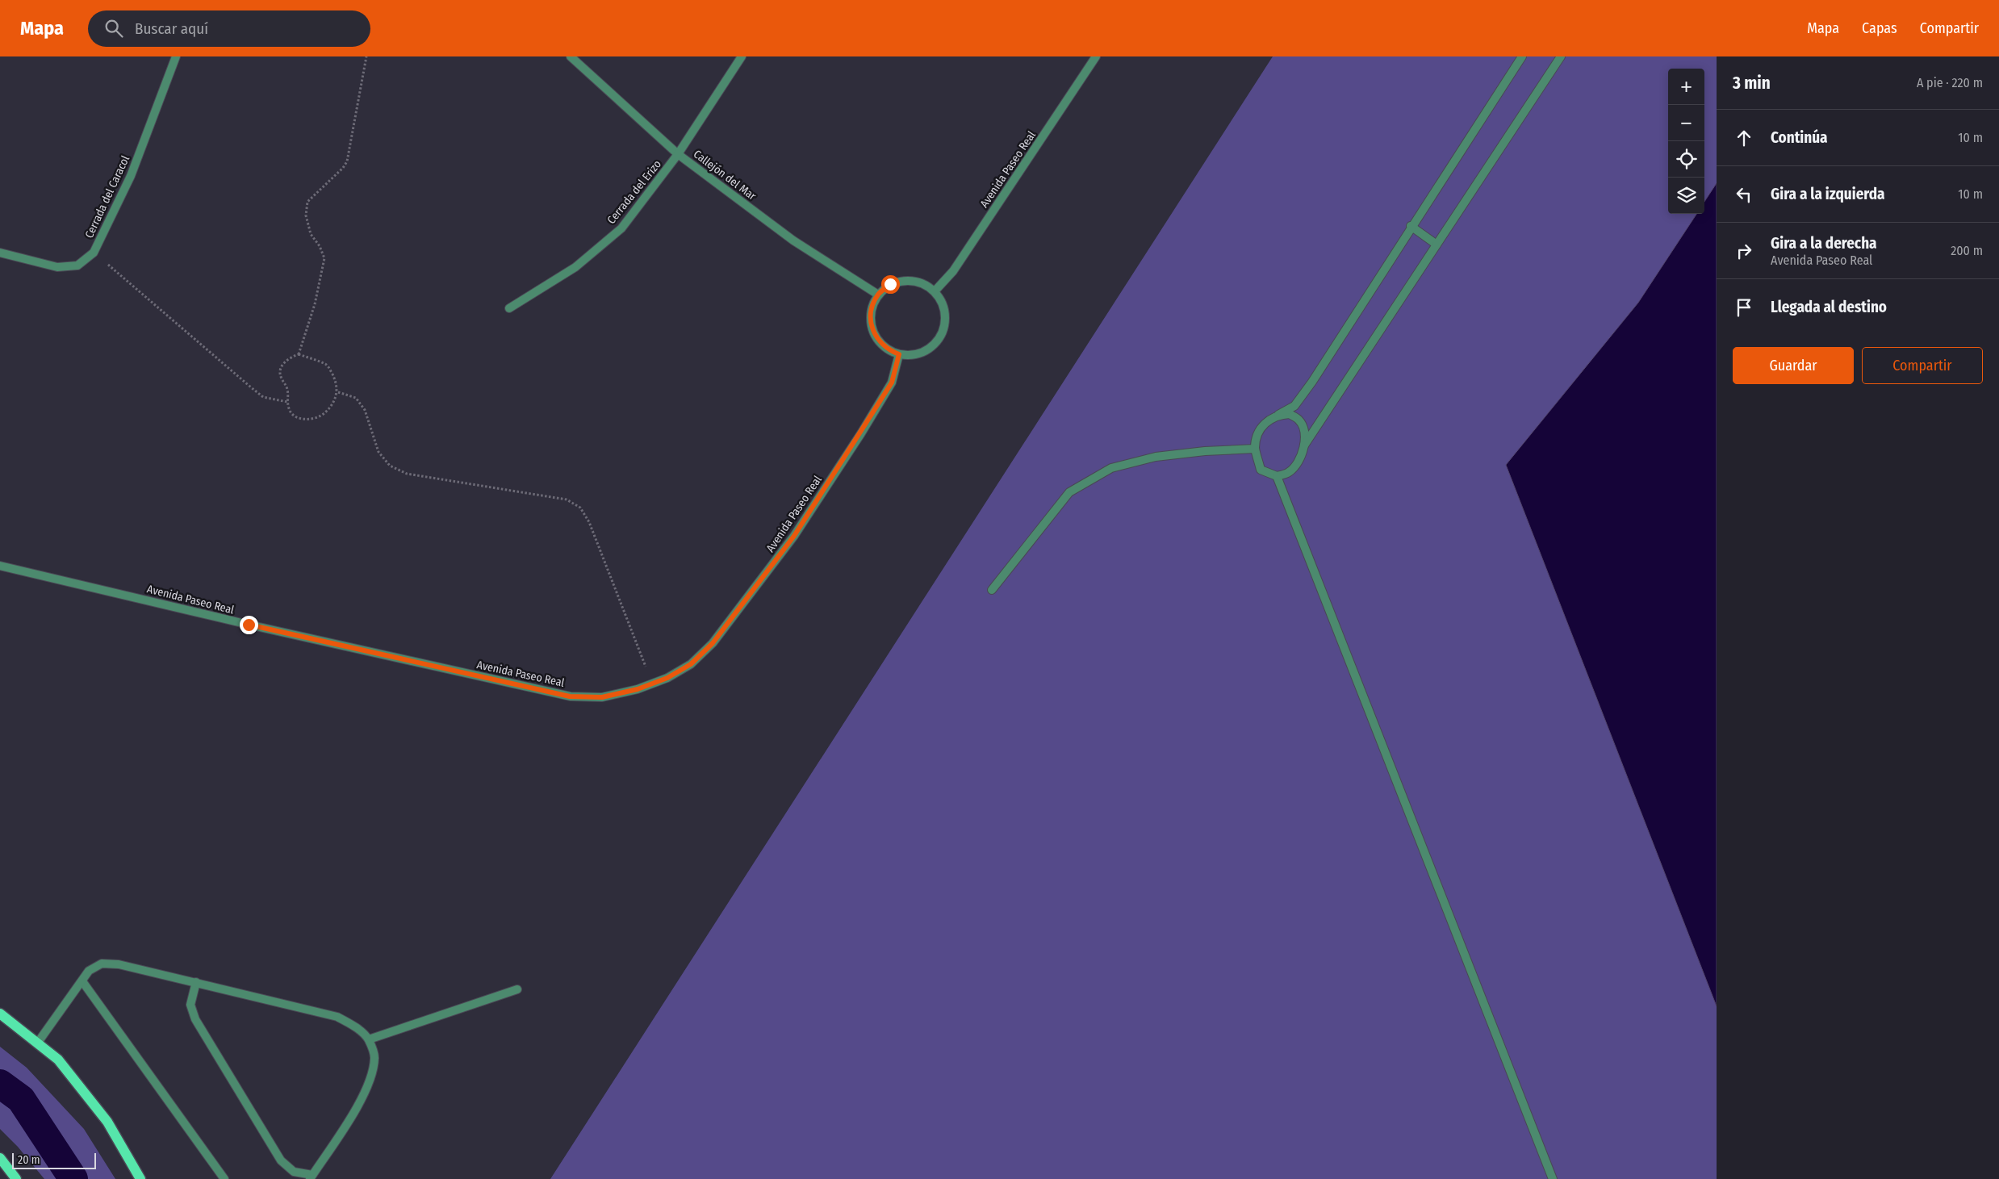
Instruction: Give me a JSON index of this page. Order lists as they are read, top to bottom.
{
  "streets": {
    "street": [
      "Avenida Paseo Real",
      "Callejón del Mar",
      "Cerrada del Erizo",
      "Cerrada del Caracol"
    ]
  },
  "crossings": [
    ["Avenida Paseo Real", "Callejón del Mar"],
    ["Callejón del Mar", "Cerrada del Erizo"]
  ],
  "scale_bar": "20 m",
  "page": {
    "header": "Mapa",
    "search": "Buscar aquí",
    "nav": ["Mapa", "Capas", "Compartir"],
    "heading": ["3 min", "A pie · 220 m"],
    "map_buttons": ["+", "−"],
    "list": [
      ["Continúa", "10 m"],
      ["Gira a la izquierda", "10 m"],
      ["Gira a la derecha", "Avenida Paseo Real", "200 m"],
      "Llegada al destino"
    ],
    "buttons": ["Guardar", "Compartir"],
    "scale": "20 m"
  }
}
